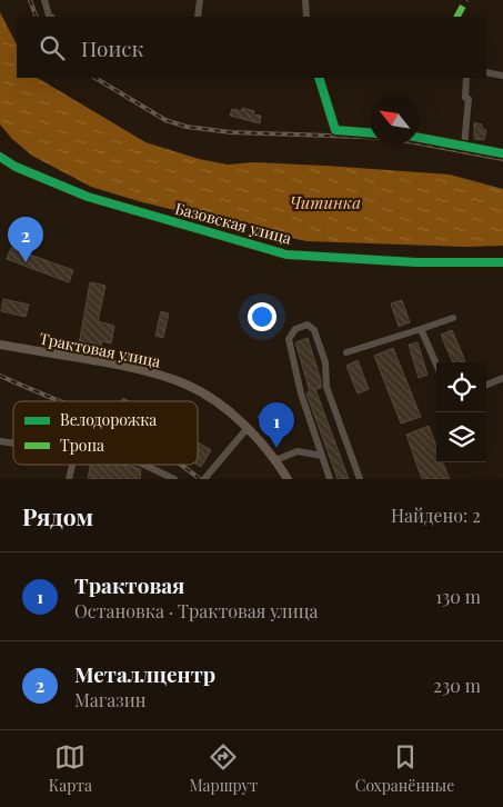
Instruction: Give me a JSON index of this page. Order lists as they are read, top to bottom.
{
  "streets": {
    "main road": ["Трактовая улица"],
    "street": ["Базовская улица"]
  },
  "water": ["Читинка"],
  "legend": ["Велодорожка", "Тропа"],
  "north": "top left",
  "page": {
    "search": "Поиск",
    "pins": ["2", "1"],
    "heading": ["Рядом", "Найдено: 2"],
    "list": [
      {
        "mark": "1",
        "name": "Трактовая",
        "note": "Остановка · Трактовая улица",
        "value": "130 m"
      },
      {
        "mark": "2",
        "name": "Металлцентр",
        "note": "Магазин",
        "value": "230 m"
      }
    ],
    "nav": ["Карта", "Маршрут", "Сохранённые"]
  }
}
